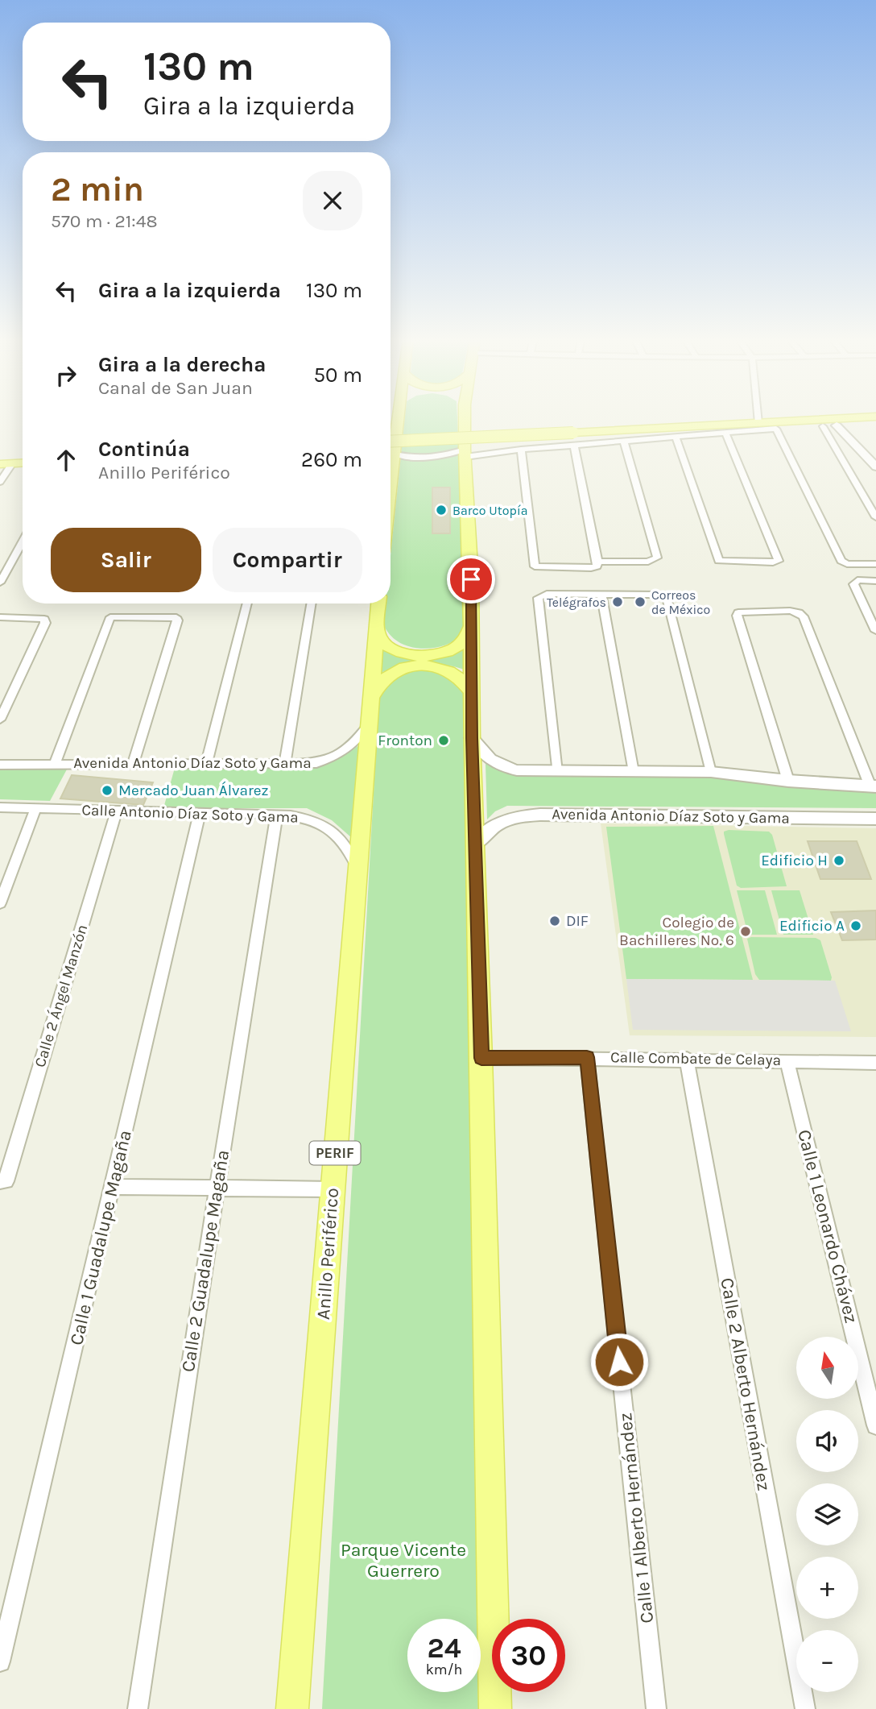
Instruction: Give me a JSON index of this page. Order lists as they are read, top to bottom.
{
  "streets": {
    "main road": ["PERIF", "Anillo Periférico"],
    "street": [
      "Avenida Antonio Díaz Soto y Gama",
      "Calle Antonio Díaz Soto y Gama",
      "Calle 2 Ángel Manzón",
      "Calle Combate de Celaya",
      "Calle 1 Leonardo Chávez",
      "Calle 1 Guadalupe Magaña",
      "Calle 2 Guadalupe Magaña",
      "Calle 2 Alberto Hernández",
      "Calle 1 Alberto Hernández"
    ]
  },
  "crossings": [
    ["Avenida Antonio Díaz Soto y Gama", "Anillo Periférico"],
    ["Calle Antonio Díaz Soto y Gama", "Calle 2 Ángel Manzón"],
    ["Calle Antonio Díaz Soto y Gama", "Calle 1 Guadalupe Magaña"],
    ["Calle Antonio Díaz Soto y Gama", "Anillo Periférico"],
    ["Calle Antonio Díaz Soto y Gama", "Calle 2 Guadalupe Magaña"],
    ["Calle Combate de Celaya", "Calle 1 Leonardo Chávez"],
    ["Calle Combate de Celaya", "Calle 2 Alberto Hernández"],
    ["Calle Combate de Celaya", "Calle 1 Alberto Hernández"]
  ],
  "parks": ["Parque Vicente Guerrero"],
  "places": [
    "Barco Utopía",
    "Telégrafos",
    "Correos de México",
    "Fronton",
    "Mercado Juan Álvarez",
    "Edificio H",
    "DIF",
    "Edificio A",
    "Colegio de Bachilleres No. 6"
  ],
  "north": "top",
  "page": {
    "turn": ["130 m", "Gira a la izquierda"],
    "heading": ["2 min", "570 m · 21:48"],
    "list": [
      {
        "name": "Gira a la izquierda",
        "value": "130 m"
      },
      {
        "name": "Gira a la derecha",
        "note": "Canal de San Juan",
        "value": "50 m"
      },
      {
        "name": "Continúa",
        "note": "Anillo Periférico",
        "value": "260 m"
      }
    ],
    "buttons": ["Salir", "Compartir"],
    "map_buttons": ["+", "−"],
    "speed": "24 km/h",
    "limit": "30"
  }
}
